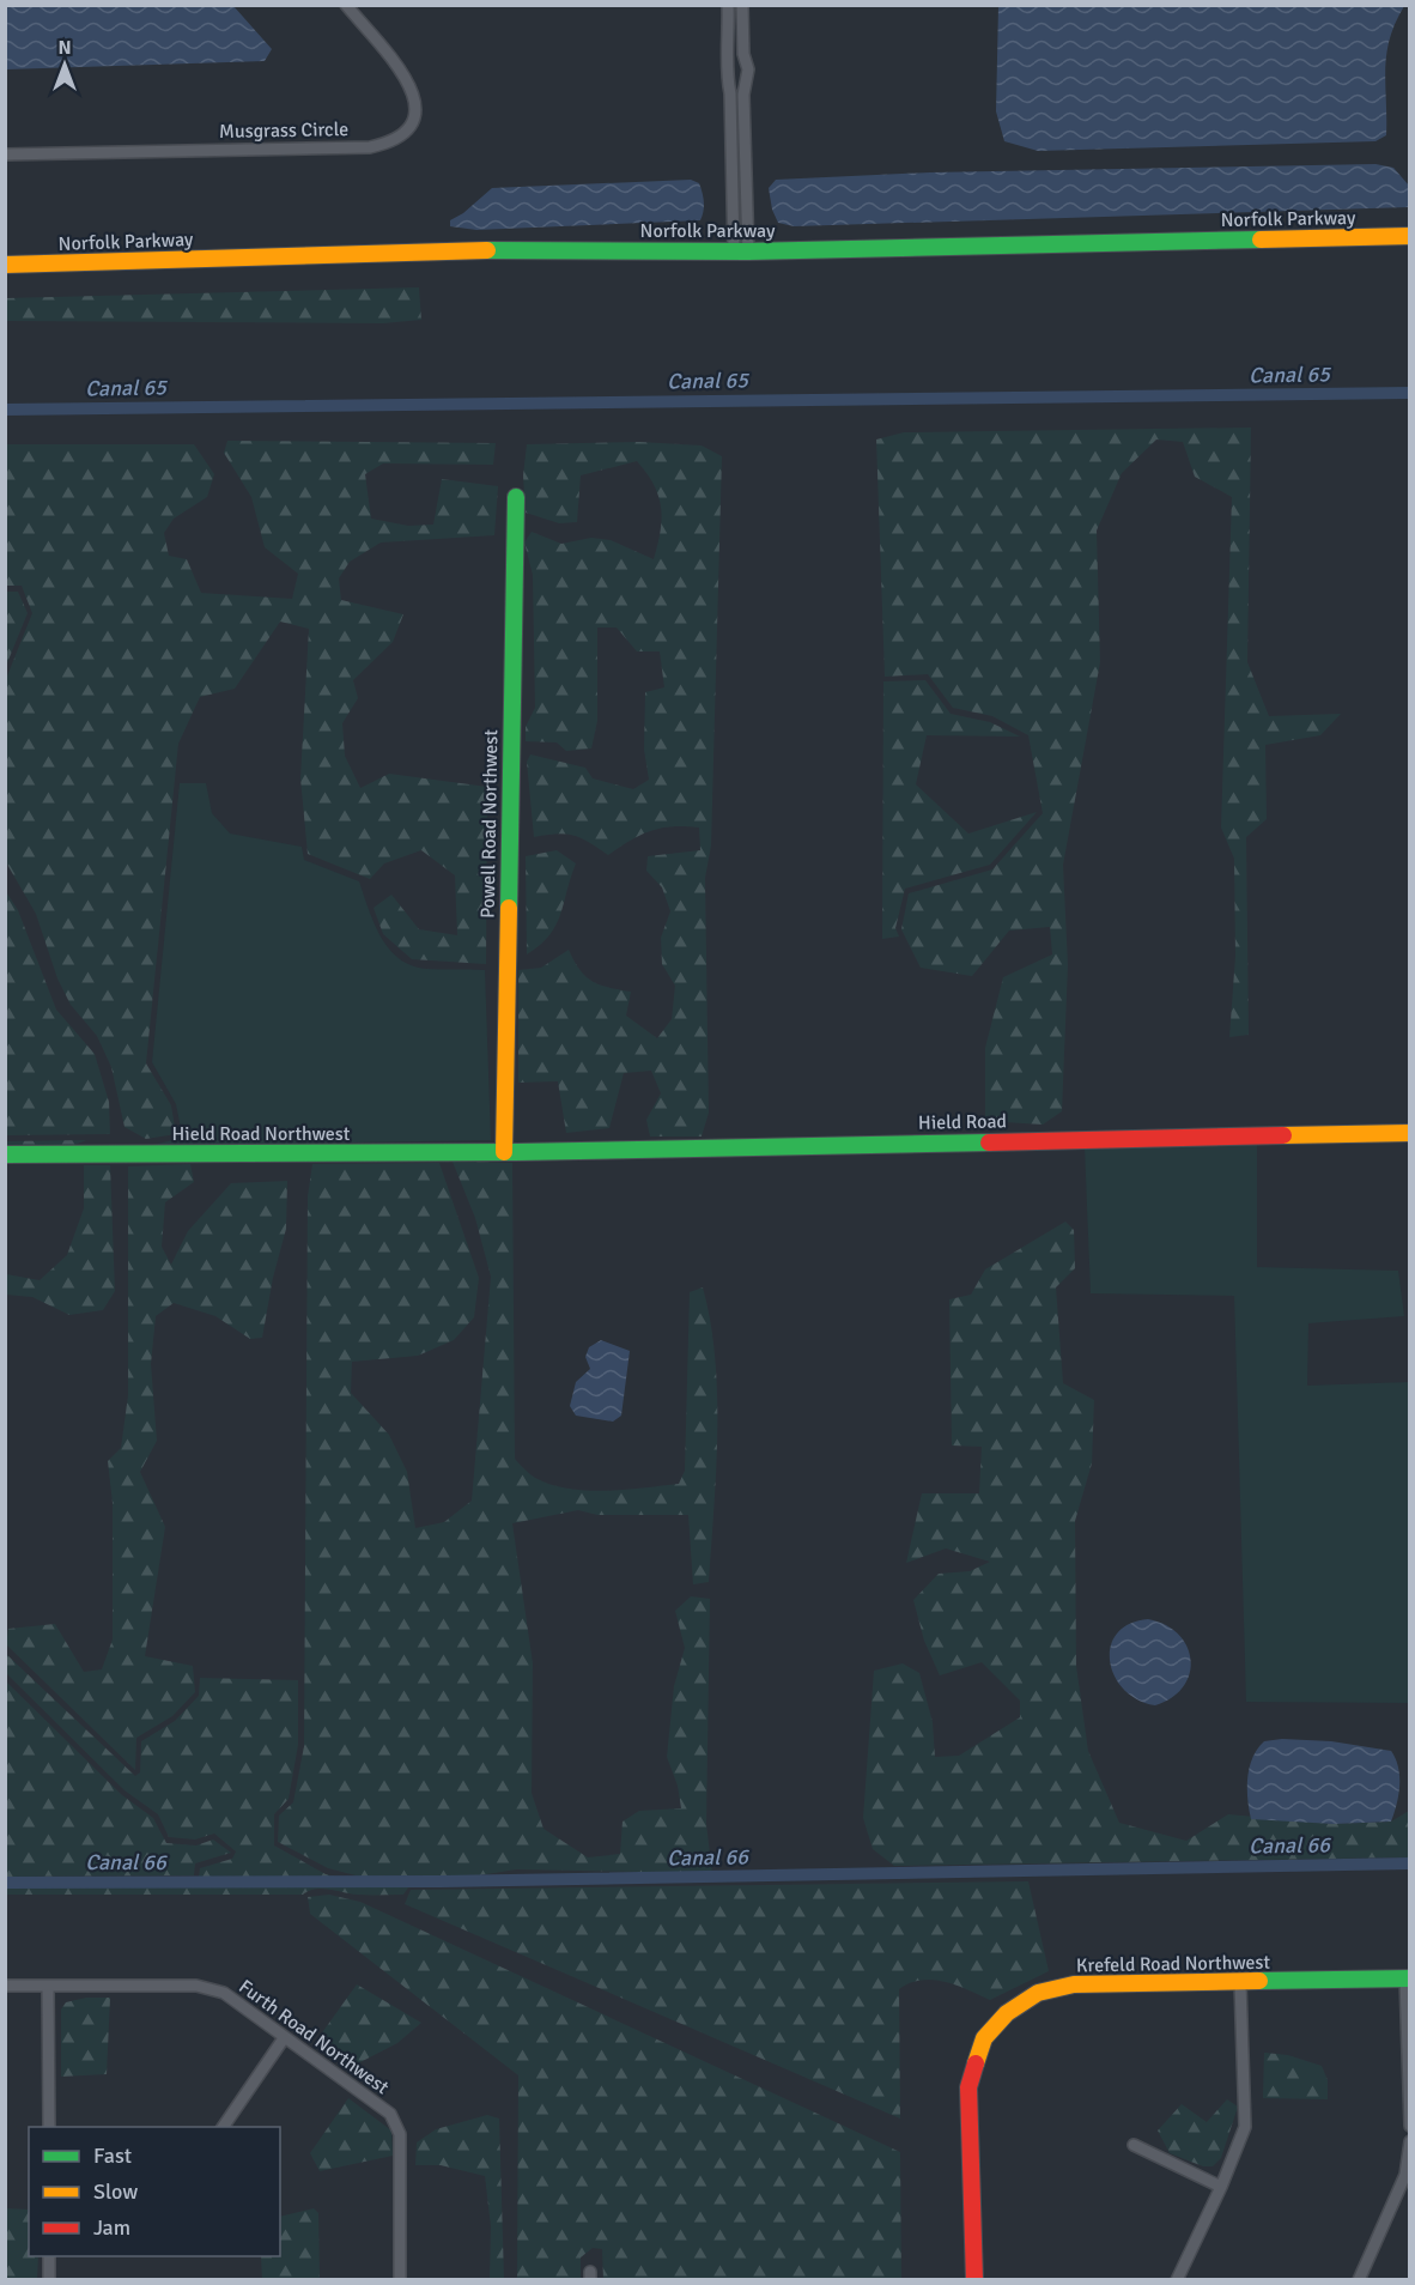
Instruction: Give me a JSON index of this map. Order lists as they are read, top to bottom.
{
  "streets": {
    "street": [
      "Musgrass Circle",
      "Norfolk Parkway",
      "Powell Road Northwest",
      "Hield Road",
      "Hield Road Northwest",
      "Krefeld Road Northwest",
      "Furth Road Northwest"
    ]
  },
  "crossings": [
    ["Powell Road Northwest", "Hield Road"],
    ["Powell Road Northwest", "Hield Road Northwest"],
    ["Hield Road", "Hield Road Northwest"]
  ],
  "water": ["Canal 65", "Canal 66"],
  "legend": ["Fast", "Slow", "Jam"],
  "north": "top"
}
